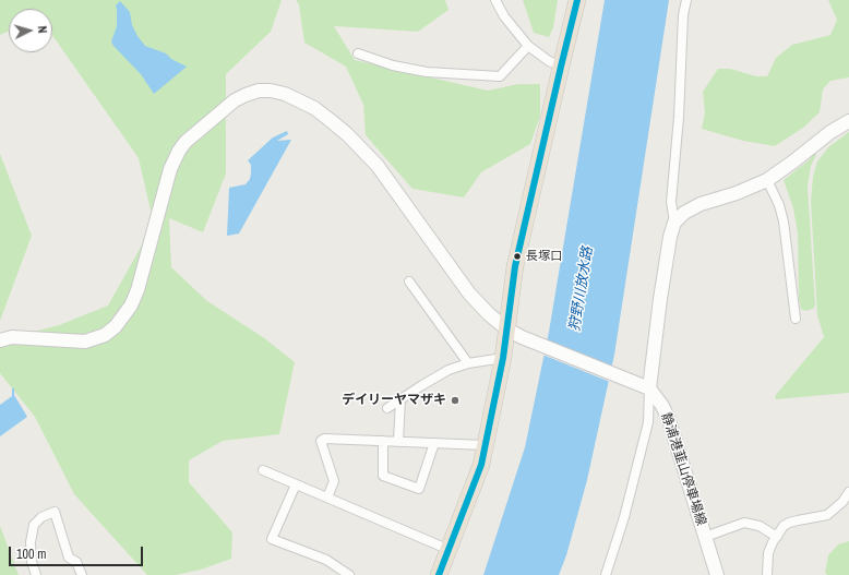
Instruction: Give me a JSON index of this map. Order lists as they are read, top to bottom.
{
  "streets": {
    "street": ["静浦港韮山停車場線"]
  },
  "water": ["狩野川放水路"],
  "places": ["長塚口", "デイリーヤマザキ"],
  "scale_bar": "100 m",
  "north": "right"
}
